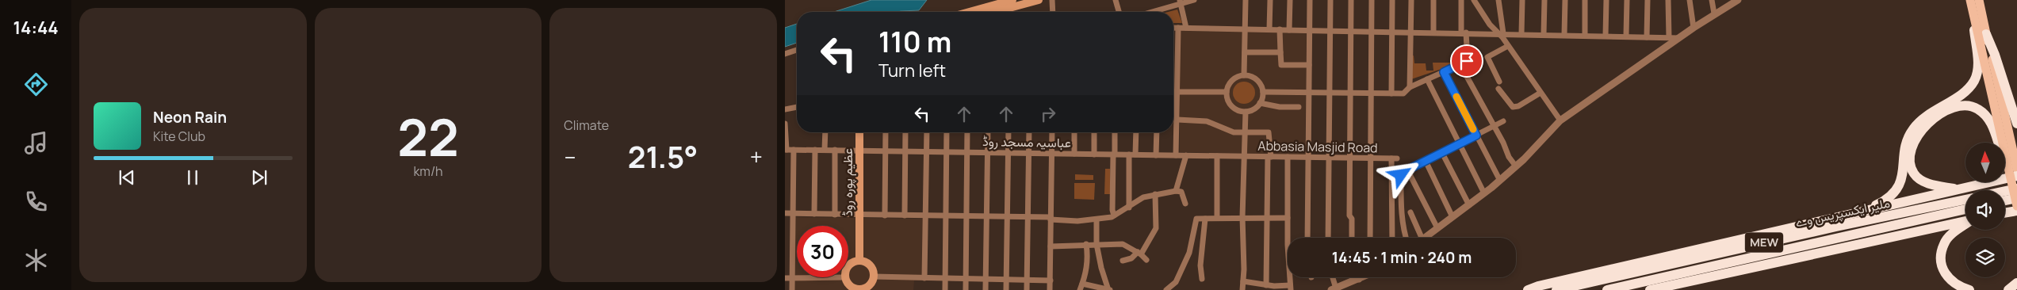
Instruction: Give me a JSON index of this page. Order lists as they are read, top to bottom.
{
  "streets": {
    "highway": ["ملیر ایکسپریس وے", "MEW"],
    "main road": ["عظیم پورہ روڈ"],
    "street": ["عباسیہ مسجد روڈ", "Abbasia Masjid Road"]
  },
  "crossings": [
    ["عباسیہ مسجد روڈ", "Abbasia Masjid Road"],
    ["عباسیہ مسجد روڈ", "عظیم پورہ روڈ"]
  ],
  "north": "top",
  "page": {
    "tabs": "14:44",
    "tile": [
      ["22", "km/h"],
      "Climate"
    ],
    "turn": ["110 m", "Turn left"],
    "song": ["Neon Rain", "Kite Club"],
    "heat": ["−", "21.5°", "+"],
    "limit": "30",
    "trip": "14:45 · 1 min · 240 m"
  }
}
